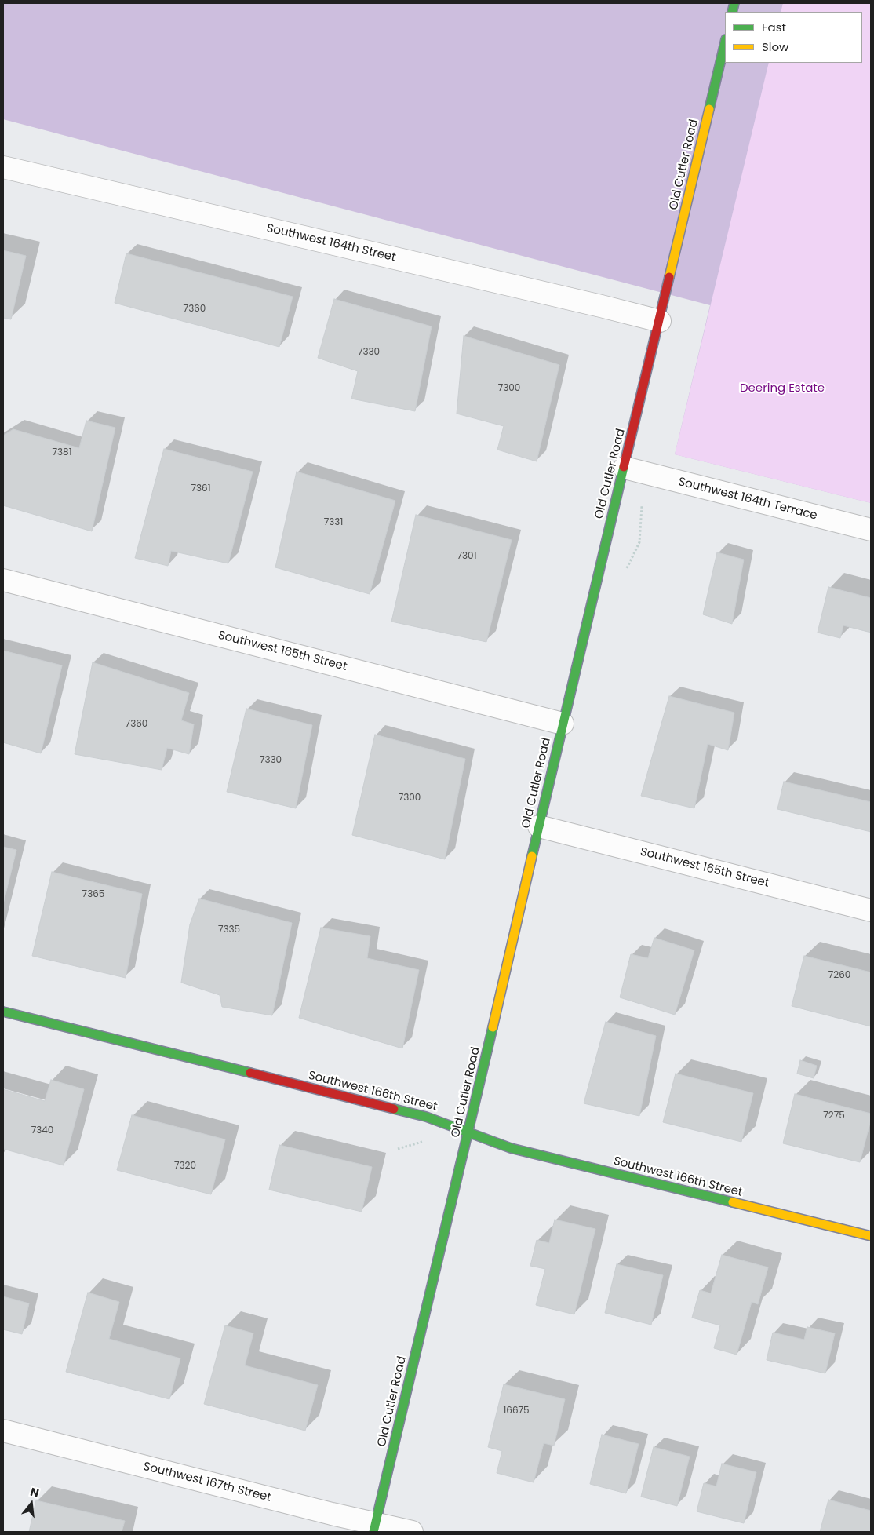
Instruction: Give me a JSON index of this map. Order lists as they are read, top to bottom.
{
  "streets": {
    "main road": ["Old Cutler Road", "Southwest 166th Street"],
    "street": [
      "Southwest 164th Street",
      "Southwest 164th Terrace",
      "Southwest 165th Street",
      "Southwest 167th Street"
    ]
  },
  "crossings": [
    ["Old Cutler Road", "Southwest 164th Street"],
    ["Old Cutler Road", "Southwest 164th Terrace"],
    ["Old Cutler Road", "Southwest 165th Street"],
    ["Old Cutler Road", "Southwest 166th Street"],
    ["Old Cutler Road", "Southwest 167th Street"]
  ],
  "parks": ["Deering Estate"],
  "house_numbers": [
    "7360",
    "7330",
    "7300",
    "7381",
    "7361",
    "7331",
    "7301",
    "7360",
    "7330",
    "7300",
    "7365",
    "7335",
    "7260",
    "7275",
    "7340",
    "7320",
    "16675"
  ],
  "legend": ["Fast", "Slow"],
  "north": "top"
}
